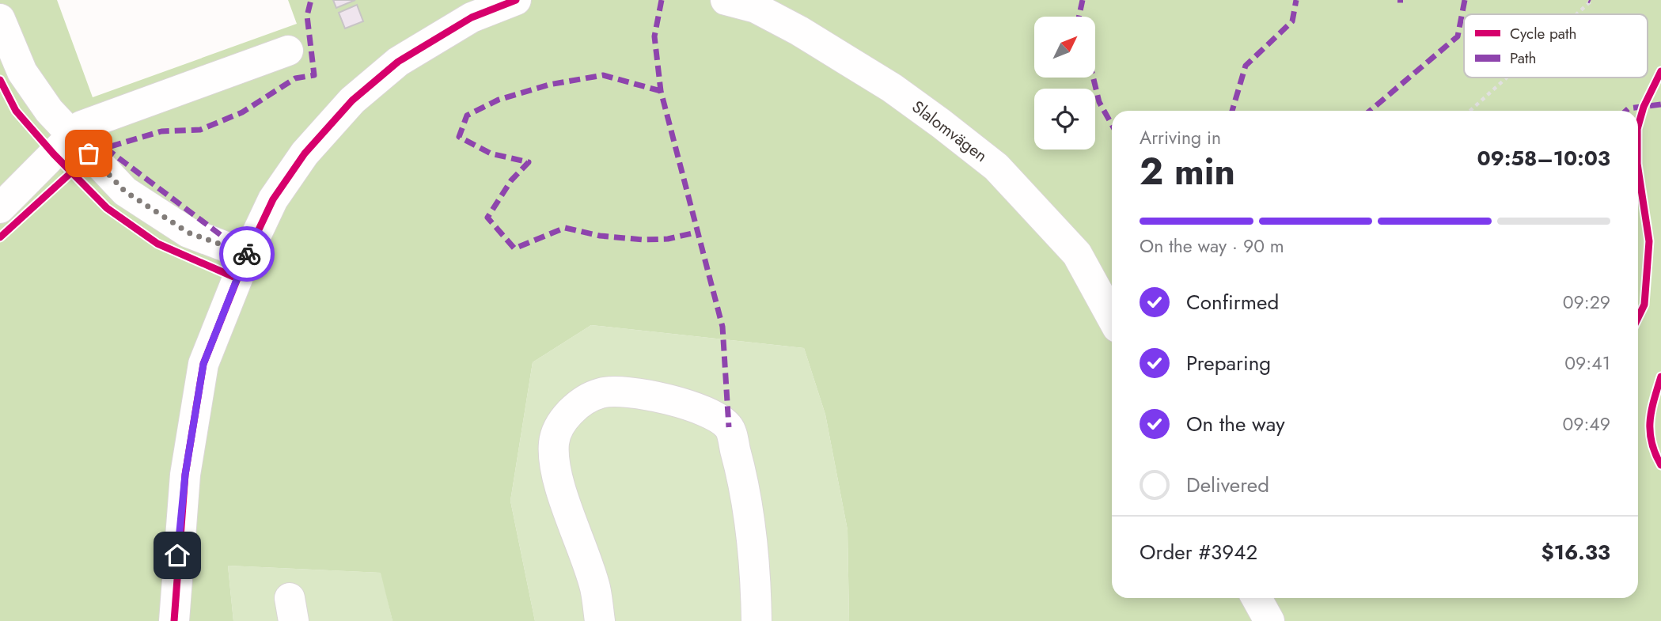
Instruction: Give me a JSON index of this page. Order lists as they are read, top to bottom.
{
  "streets": {
    "street": ["Slalomvägen"]
  },
  "legend": ["Cycle path", "Path"],
  "north": "top right",
  "page": {
    "heading": ["2 min", "Arriving in", "09:58–10:03"],
    "panel": ["Order #3942", "$16.33"],
    "bar": "On the way · 90 m",
    "list": [
      ["Confirmed", "09:29"],
      ["Preparing", "09:41"],
      ["On the way", "09:49"],
      "Delivered"
    ]
  }
}
